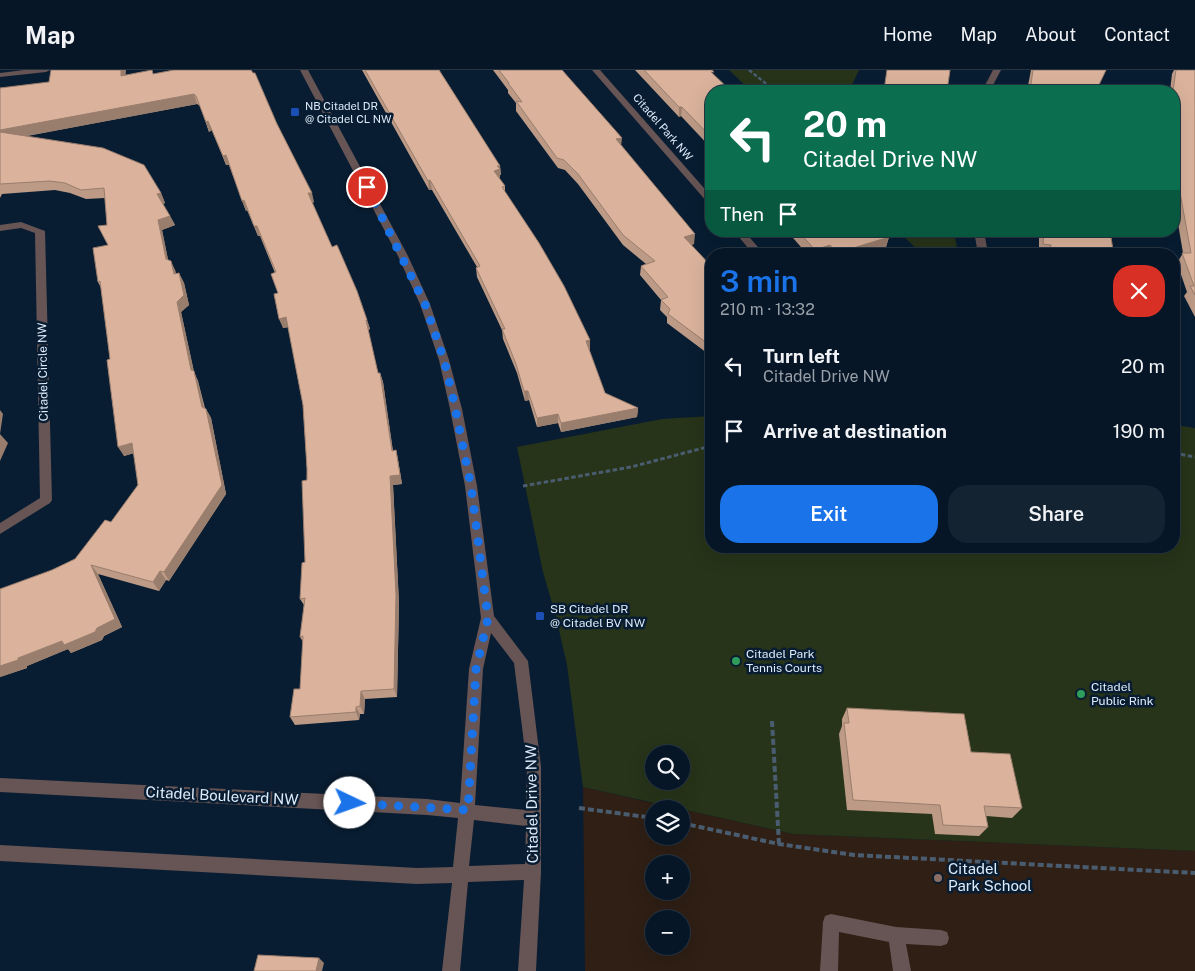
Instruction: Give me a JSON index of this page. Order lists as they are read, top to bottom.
{
  "streets": {
    "street": [
      "Citadel Park NW",
      "Citadel Circle NW",
      "Citadel Boulevard NW",
      "Citadel Drive NW"
    ]
  },
  "crossings": [
    ["Citadel Boulevard NW", "Citadel Drive NW"]
  ],
  "places": {
    "transit": ["NB Citadel DR @ Citadel CL NW", "SB Citadel DR @ Citadel BV NW"],
    "other": ["Citadel Park Tennis Courts", "Citadel Public Rink", "Citadel Park School"]
  },
  "page": {
    "header": "Map",
    "nav": [
      "Home",
      "Map",
      "About",
      "Contact"
    ],
    "turn": ["20 m", "Citadel Drive NW"],
    "then": "Then",
    "heading": ["3 min", "210 m · 13:32"],
    "list": [
      {
        "name": "Turn left",
        "note": "Citadel Drive NW",
        "value": "20 m"
      },
      {
        "name": "Arrive at destination",
        "value": "190 m"
      }
    ],
    "buttons": ["Exit", "Share"],
    "map_buttons": ["+", "−"]
  }
}
